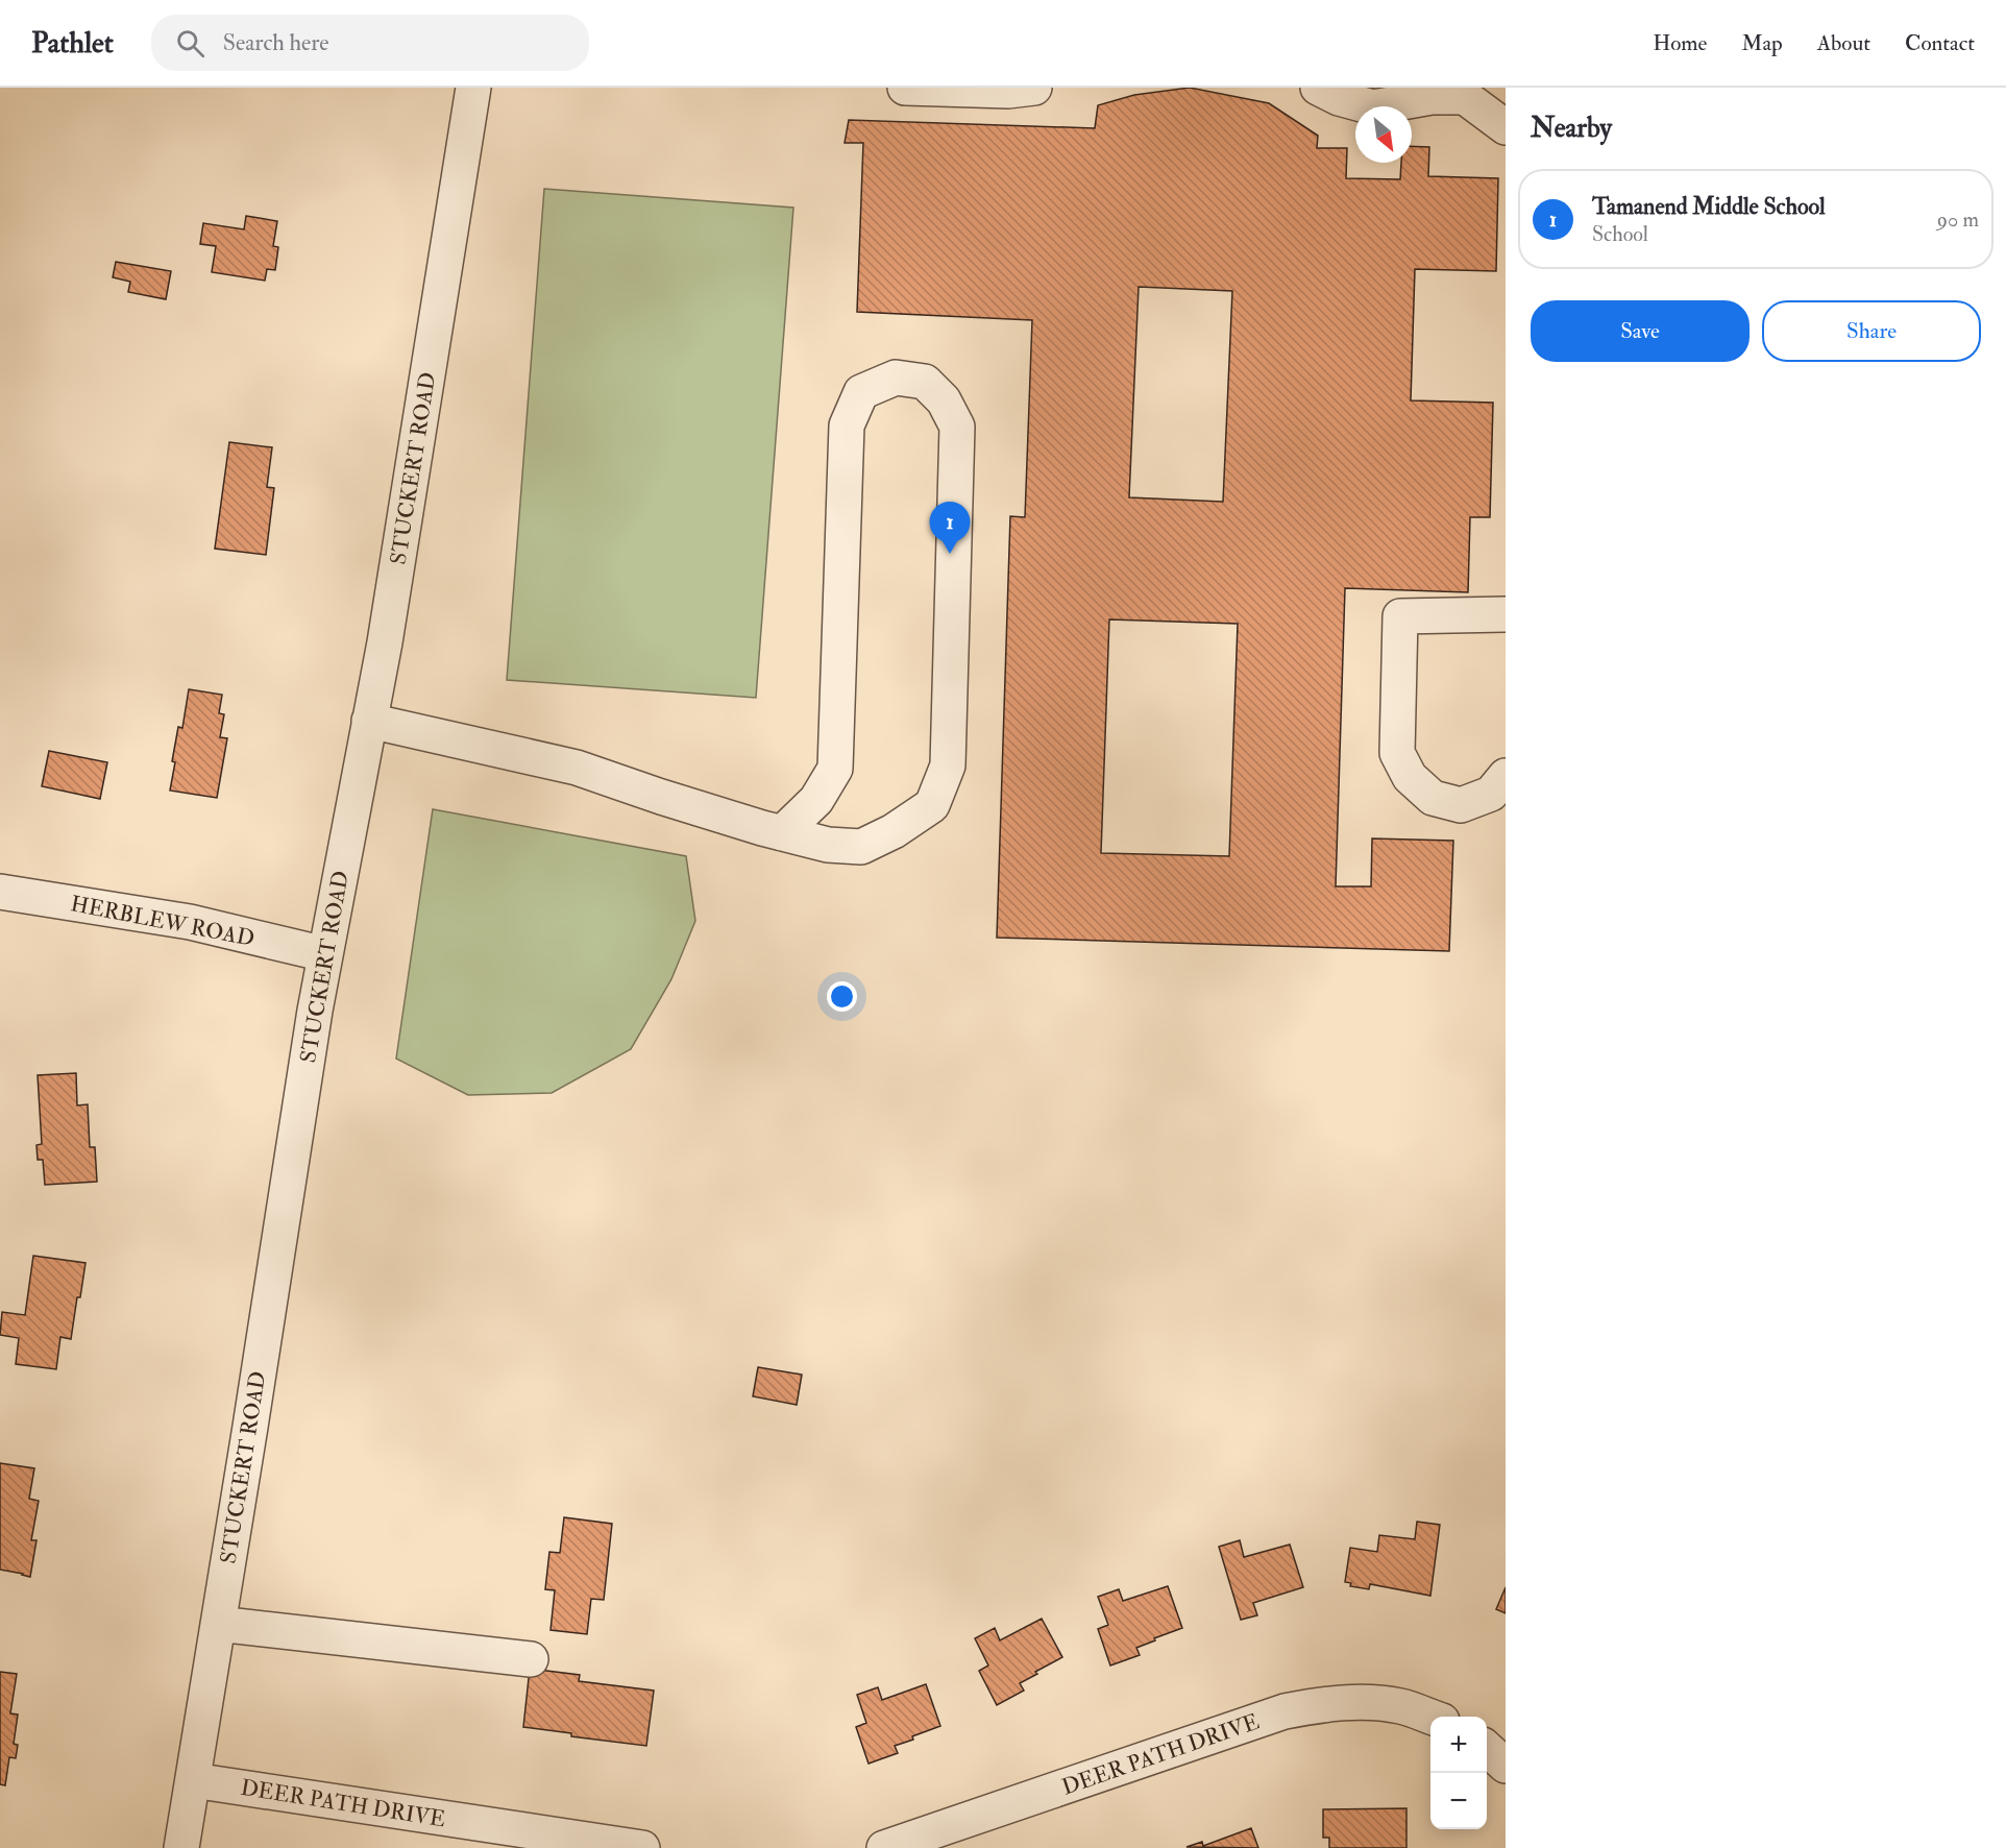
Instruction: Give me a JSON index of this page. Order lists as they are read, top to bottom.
{
  "streets": {
    "street": ["STUCKERT ROAD", "HERBLEW ROAD", "DEER PATH DRIVE"]
  },
  "crossings": [
    ["STUCKERT ROAD", "HERBLEW ROAD"],
    ["STUCKERT ROAD", "DEER PATH DRIVE"]
  ],
  "north": "bottom right",
  "page": {
    "header": "Pathlet",
    "search": "Search here",
    "nav": [
      "Home",
      "Map",
      "About",
      "Contact"
    ],
    "heading": "Nearby",
    "list": [
      {
        "mark": "1",
        "name": "Tamanend Middle School",
        "note": "School",
        "value": "90 m"
      }
    ],
    "buttons": ["Save", "Share"],
    "pins": "1",
    "map_buttons": ["+", "−"]
  }
}
